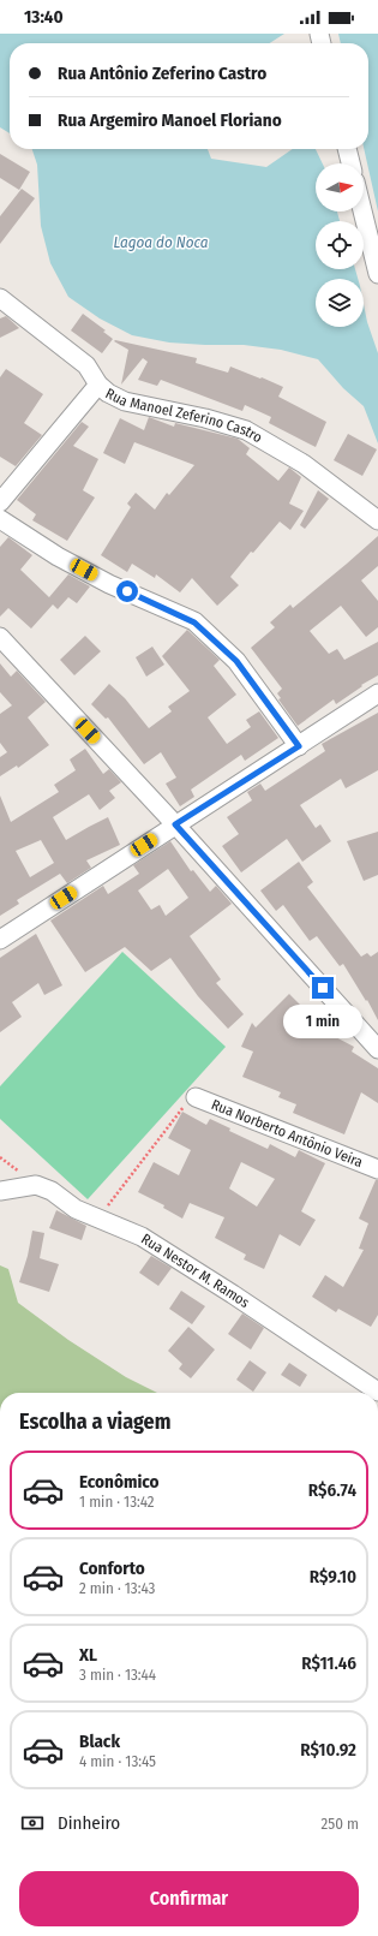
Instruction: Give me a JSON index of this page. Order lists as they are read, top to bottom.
{
  "streets": {
    "street": ["Rua Manoel Zeferino Castro", "Rua Norberto Antônio Veira", "Rua Nestor M. Ramos"]
  },
  "water": ["Lagoa do Noca"],
  "north": "right",
  "page": {
    "status": "13:40",
    "banner": ["Rua Antônio Zeferino Castro", "Rua Argemiro Manoel Floriano"],
    "bubble": "1 min",
    "heading": "Escolha a viagem",
    "list": [
      {
        "name": "Econômico",
        "note": "1 min · 13:42",
        "value": "R$6.74"
      },
      {
        "name": "Conforto",
        "note": "2 min · 13:43",
        "value": "R$9.10"
      },
      {
        "name": "XL",
        "note": "3 min · 13:44",
        "value": "R$11.46"
      },
      {
        "name": "Black",
        "note": "4 min · 13:45",
        "value": "R$10.92"
      }
    ],
    "pay": ["Dinheiro", "250 m"],
    "buttons": "Confirmar"
  }
}
